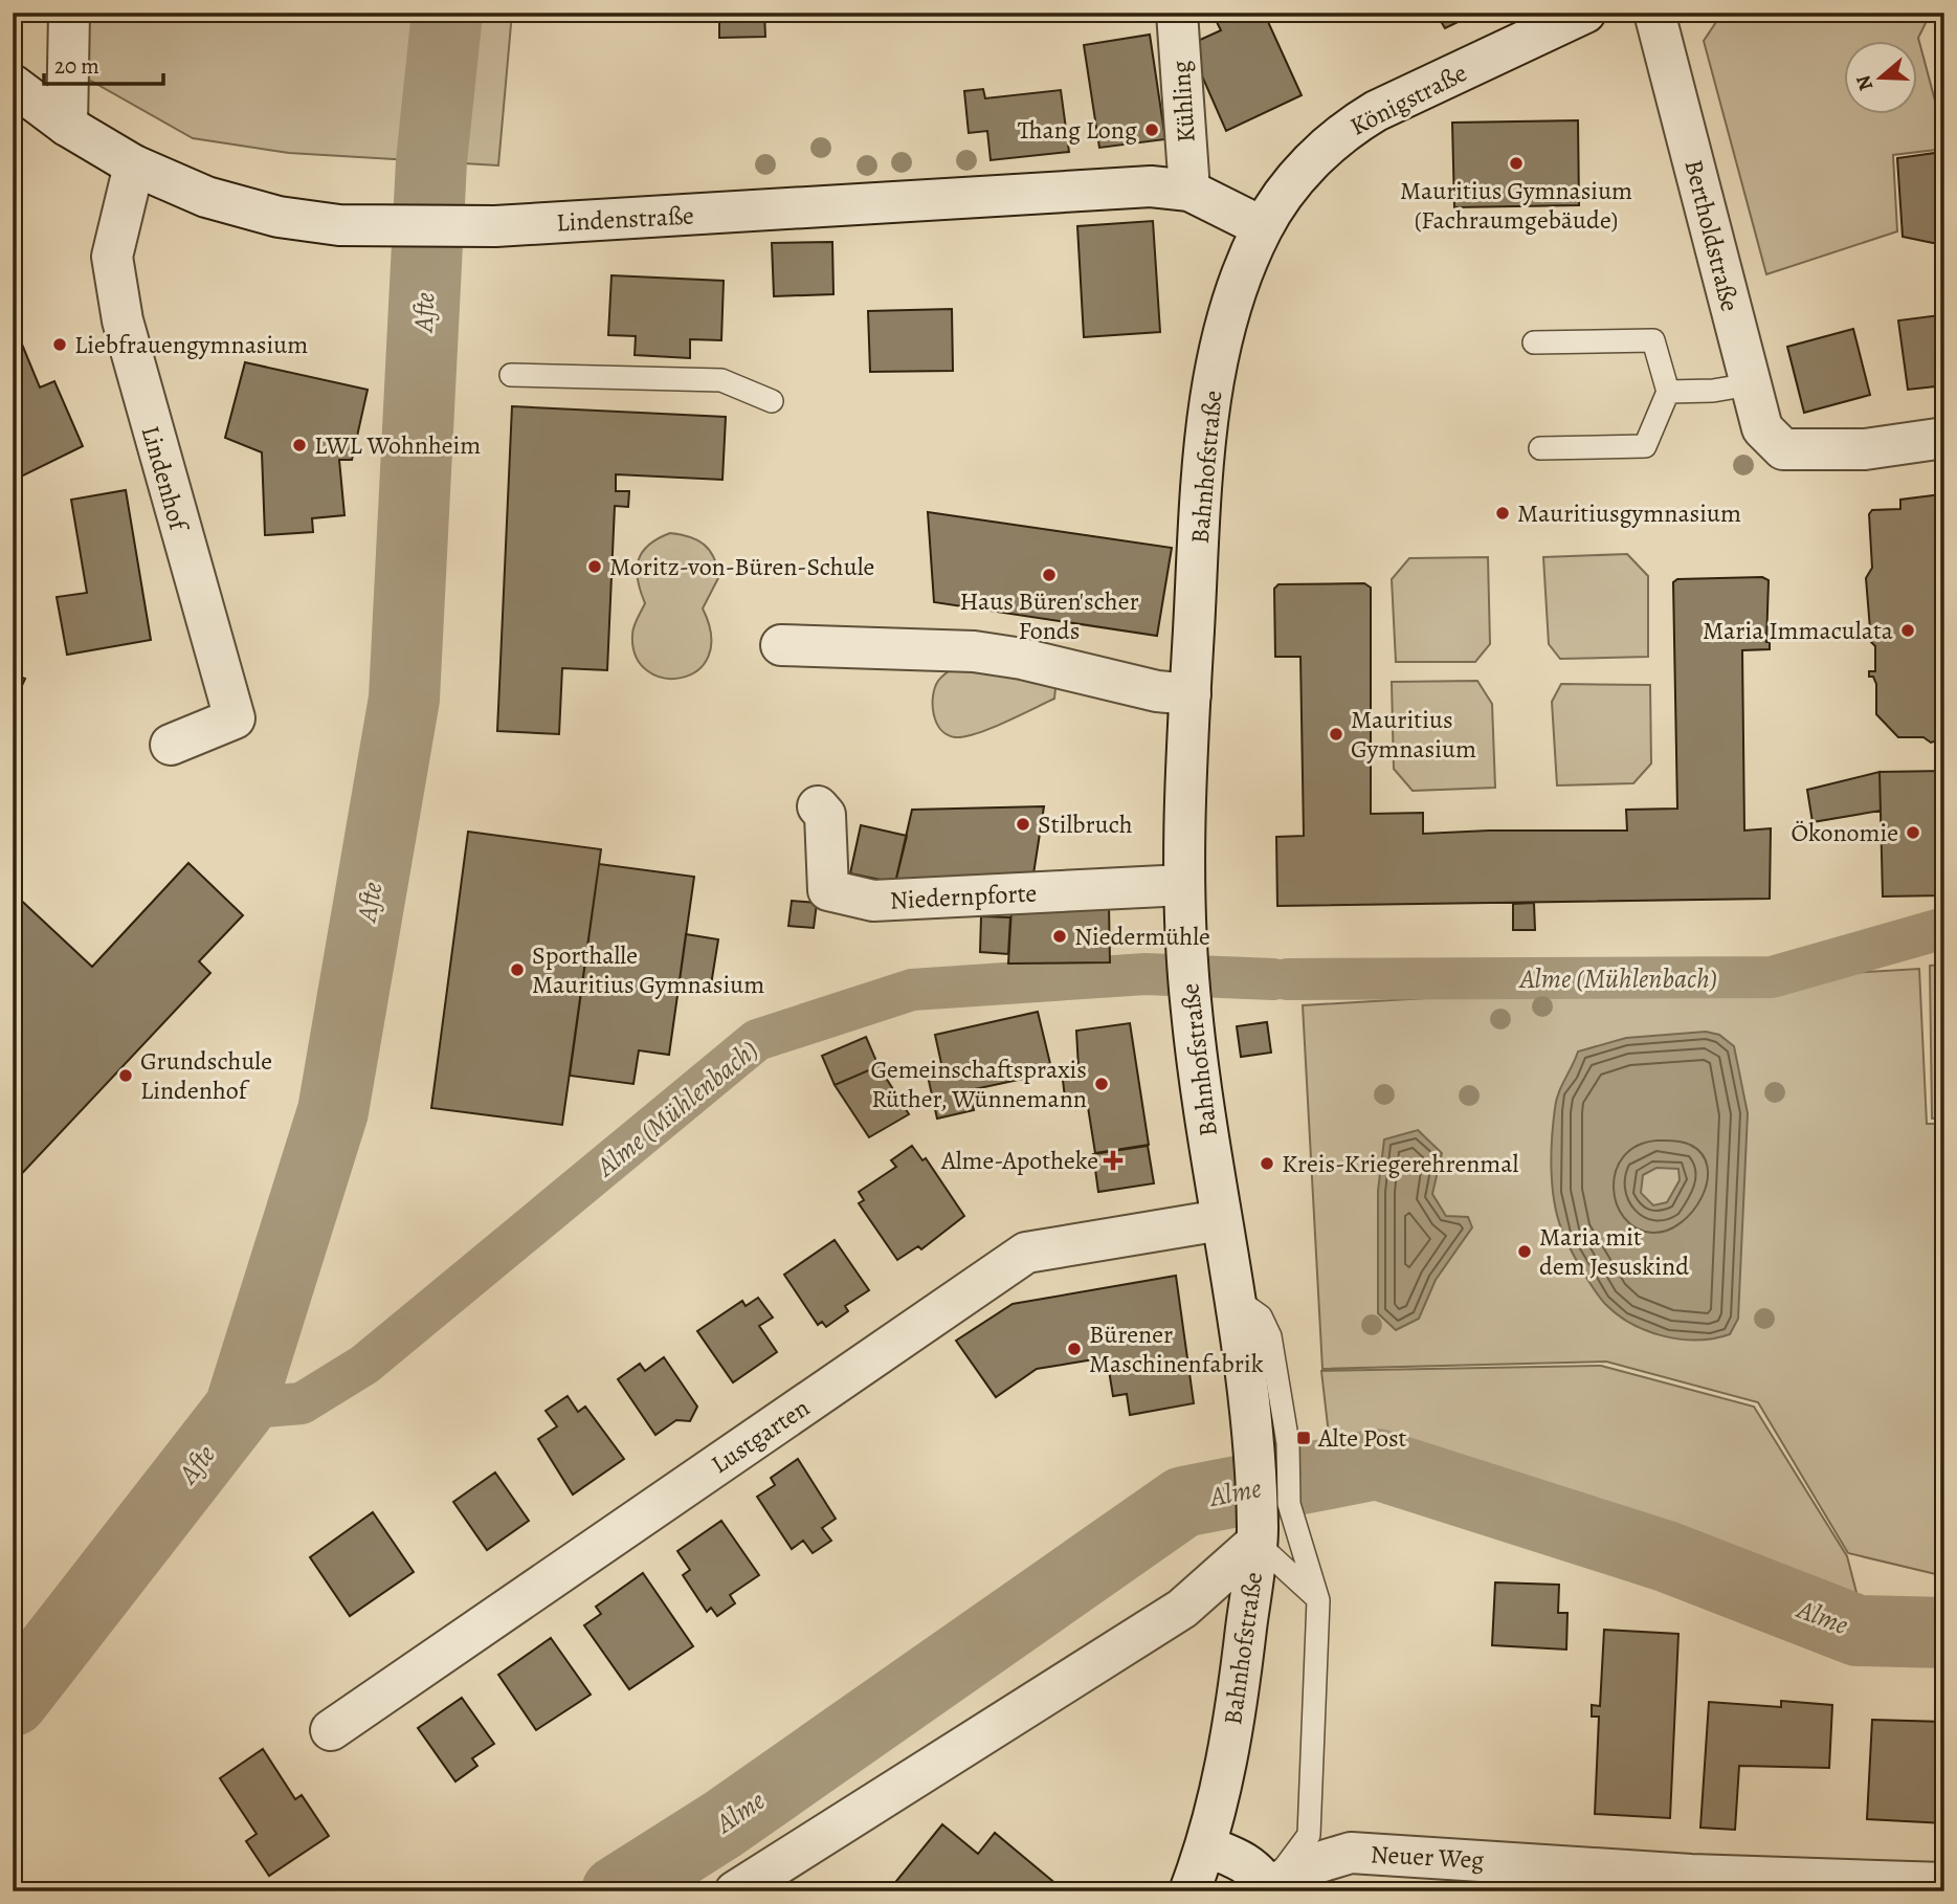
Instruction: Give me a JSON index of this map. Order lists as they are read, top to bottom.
{
  "streets": {
    "street": [
      "Königstraße",
      "Kühling",
      "Lindenstraße",
      "Bertholdstraße",
      "Bahnhofstraße",
      "Lindenhof",
      "Niedernpforte",
      "Lustgarten",
      "Neuer Weg"
    ]
  },
  "crossings": [
    ["Königstraße", "Lindenstraße"],
    ["Königstraße", "Bahnhofstraße"],
    ["Kühling", "Lindenstraße"],
    ["Lindenstraße", "Bahnhofstraße"],
    ["Lindenstraße", "Lindenhof"],
    ["Bahnhofstraße", "Niedernpforte"],
    ["Bahnhofstraße", "Lustgarten"]
  ],
  "water": ["Afte", "Alme (Mühlenbach)", "Alme"],
  "places": {
    "other": [
      "Thang Long",
      "Mauritius Gymnasium (Fachraumgebäude)",
      "Liebfrauengymnasium",
      "LWL Wohnheim",
      "Mauritiusgymnasium",
      "Moritz-von-Büren-Schule",
      "Haus Büren'scher Fonds",
      "Maria Immaculata",
      "Mauritius Gymnasium",
      "Stilbruch",
      "Ökonomie",
      "Niedermühle",
      "Sporthalle Mauritius Gymnasium",
      "Grundschule Lindenhof",
      "Gemeinschaftspraxis Rüther, Wünnemann",
      "Kreis-Kriegerehrenmal",
      "Maria mit dem Jesuskind",
      "Bürener Maschinenfabrik"
    ],
    "health": ["Alme-Apotheke"],
    "transit": ["Alte Post"]
  },
  "scale_bar": "20 m",
  "north": "left"
}
